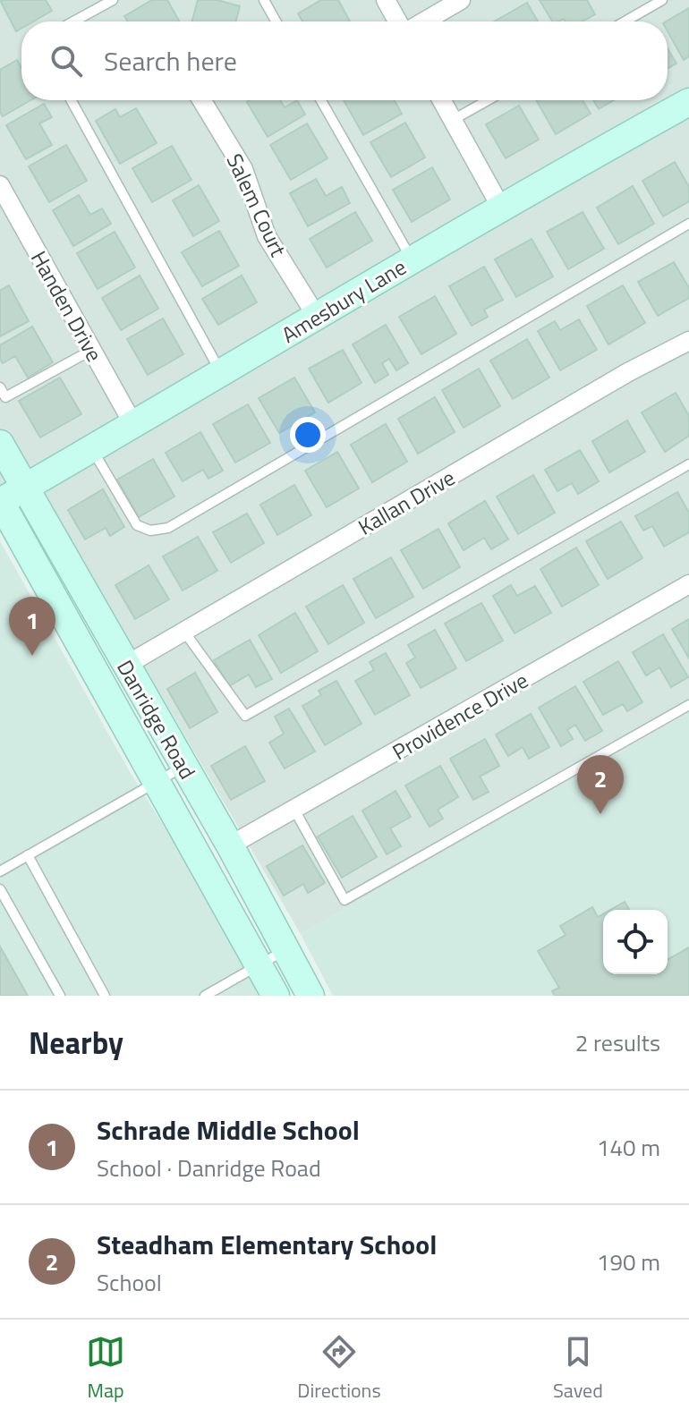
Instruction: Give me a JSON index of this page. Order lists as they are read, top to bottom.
{
  "streets": {
    "street": [
      "Salem Court",
      "Amesbury Lane",
      "Handen Drive",
      "Kallan Drive",
      "Providence Drive",
      "Danridge Road"
    ]
  },
  "crossings": [
    ["Salem Court", "Amesbury Lane"],
    ["Amesbury Lane", "Handen Drive"],
    ["Amesbury Lane", "Danridge Road"],
    ["Kallan Drive", "Danridge Road"],
    ["Providence Drive", "Danridge Road"]
  ],
  "page": {
    "search": "Search here",
    "pins": ["1", "2"],
    "heading": ["Nearby", "2 results"],
    "list": [
      {
        "mark": "1",
        "name": "Schrade Middle School",
        "note": "School · Danridge Road",
        "value": "140 m"
      },
      {
        "mark": "2",
        "name": "Steadham Elementary School",
        "note": "School",
        "value": "190 m"
      }
    ],
    "nav": ["Map", "Directions", "Saved"]
  }
}
